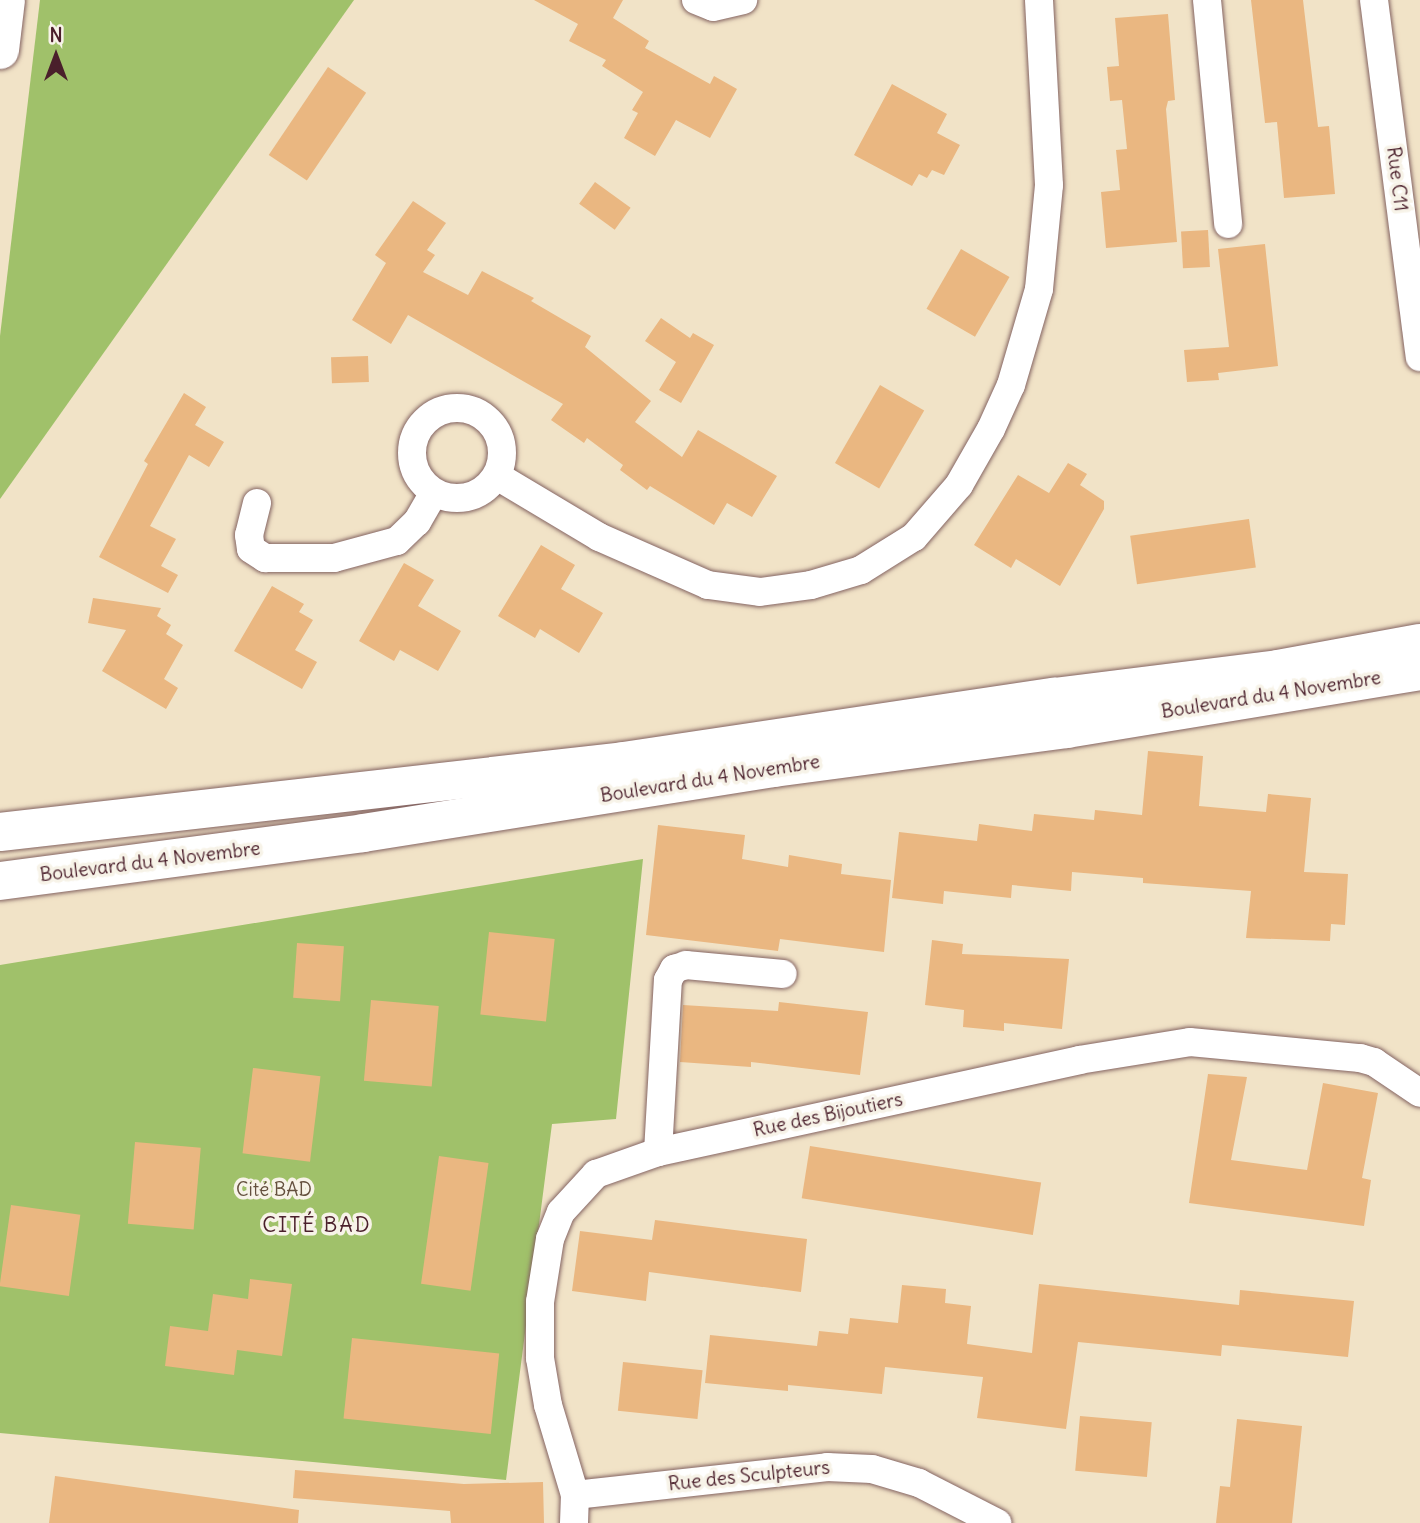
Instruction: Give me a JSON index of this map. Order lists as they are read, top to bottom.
{
  "streets": {
    "main road": ["Boulevard du 4 Novembre"],
    "street": ["Rue C11", "Rue des Bijoutiers", "Rue des Sculpteurs"]
  },
  "crossings": [
    ["Rue des Bijoutiers", "Rue des Sculpteurs"]
  ],
  "districts": ["CITÉ BAD"],
  "parks": ["Cité BAD"],
  "north": "top"
}
